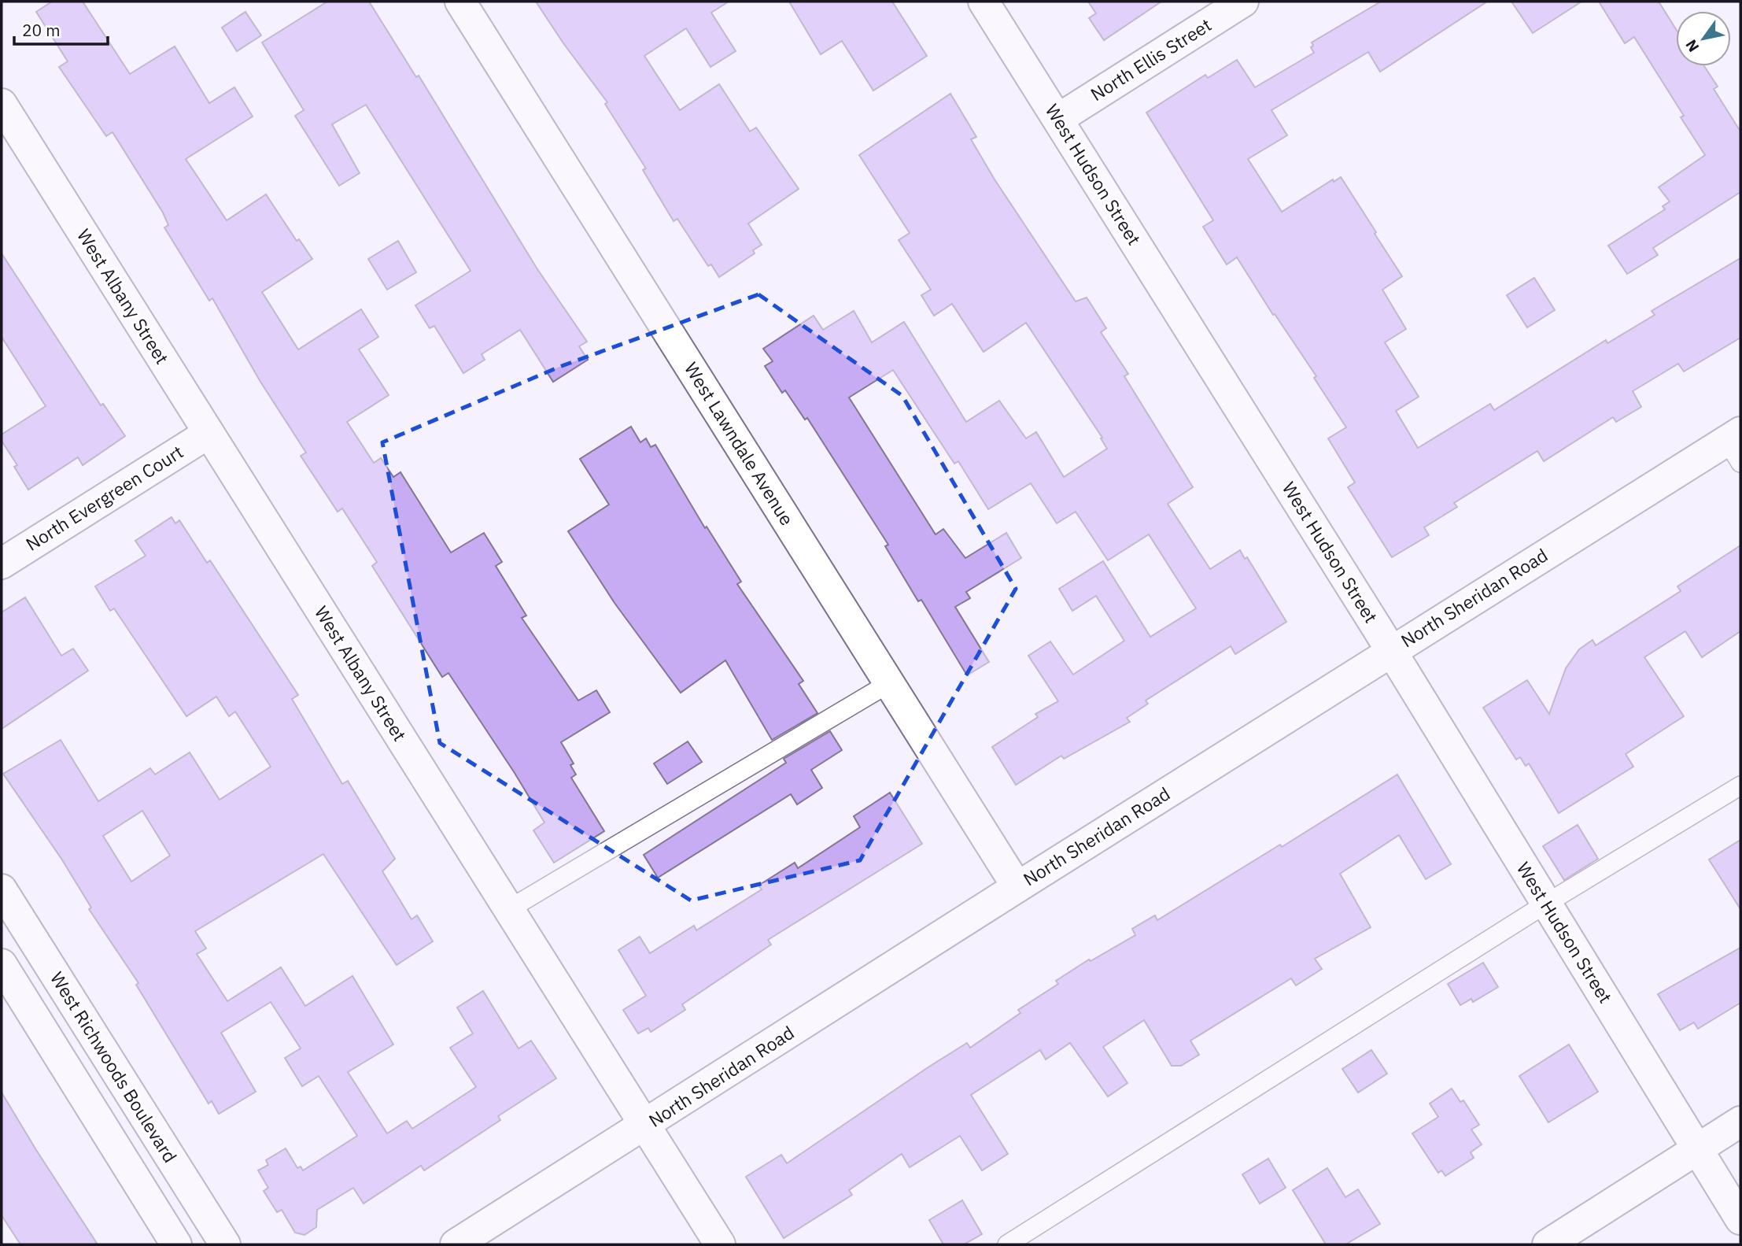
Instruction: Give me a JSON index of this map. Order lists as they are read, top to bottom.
{
  "streets": {
    "street": [
      "North Ellis Street",
      "West Hudson Street",
      "West Albany Street",
      "West Lawndale Avenue",
      "North Evergreen Court",
      "North Sheridan Road",
      "West Richwoods Boulevard"
    ]
  },
  "crossings": [
    ["North Ellis Street", "West Hudson Street"],
    ["West Hudson Street", "North Sheridan Road"],
    ["West Albany Street", "North Evergreen Court"],
    ["West Albany Street", "North Sheridan Road"],
    ["West Lawndale Avenue", "North Sheridan Road"]
  ],
  "scale_bar": "20 m",
  "north": "bottom left"
}
